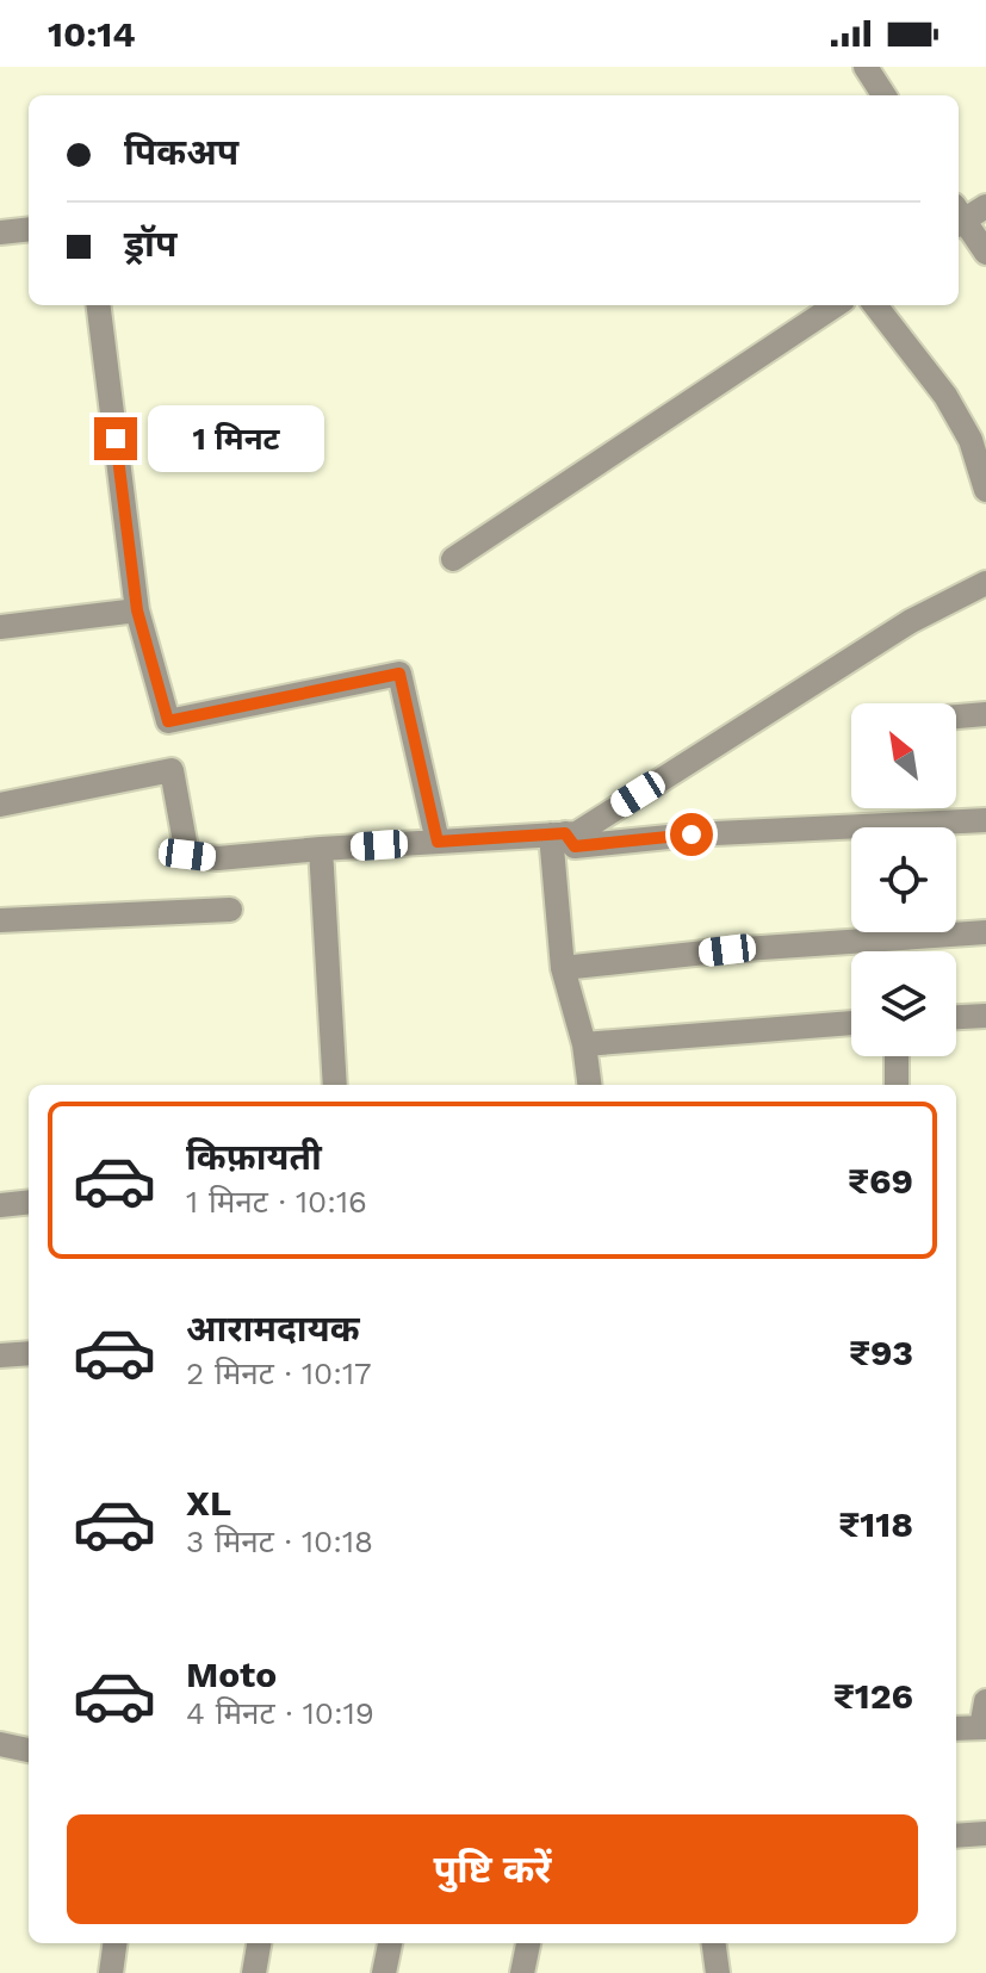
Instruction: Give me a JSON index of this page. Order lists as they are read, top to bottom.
{
  "north": "top left",
  "page": {
    "status": "10:14",
    "banner": ["पिकअप", "ड्रॉप"],
    "bubble": "1 मिनट",
    "list": [
      {
        "name": "किफ़ायती",
        "note": "1 मिनट · 10:16",
        "value": "₹69"
      },
      {
        "name": "आरामदायक",
        "note": "2 मिनट · 10:17",
        "value": "₹93"
      },
      {
        "name": "XL",
        "note": "3 मिनट · 10:18",
        "value": "₹118"
      },
      {
        "name": "Moto",
        "note": "4 मिनट · 10:19",
        "value": "₹126"
      }
    ],
    "buttons": "पुष्टि करें"
  }
}
